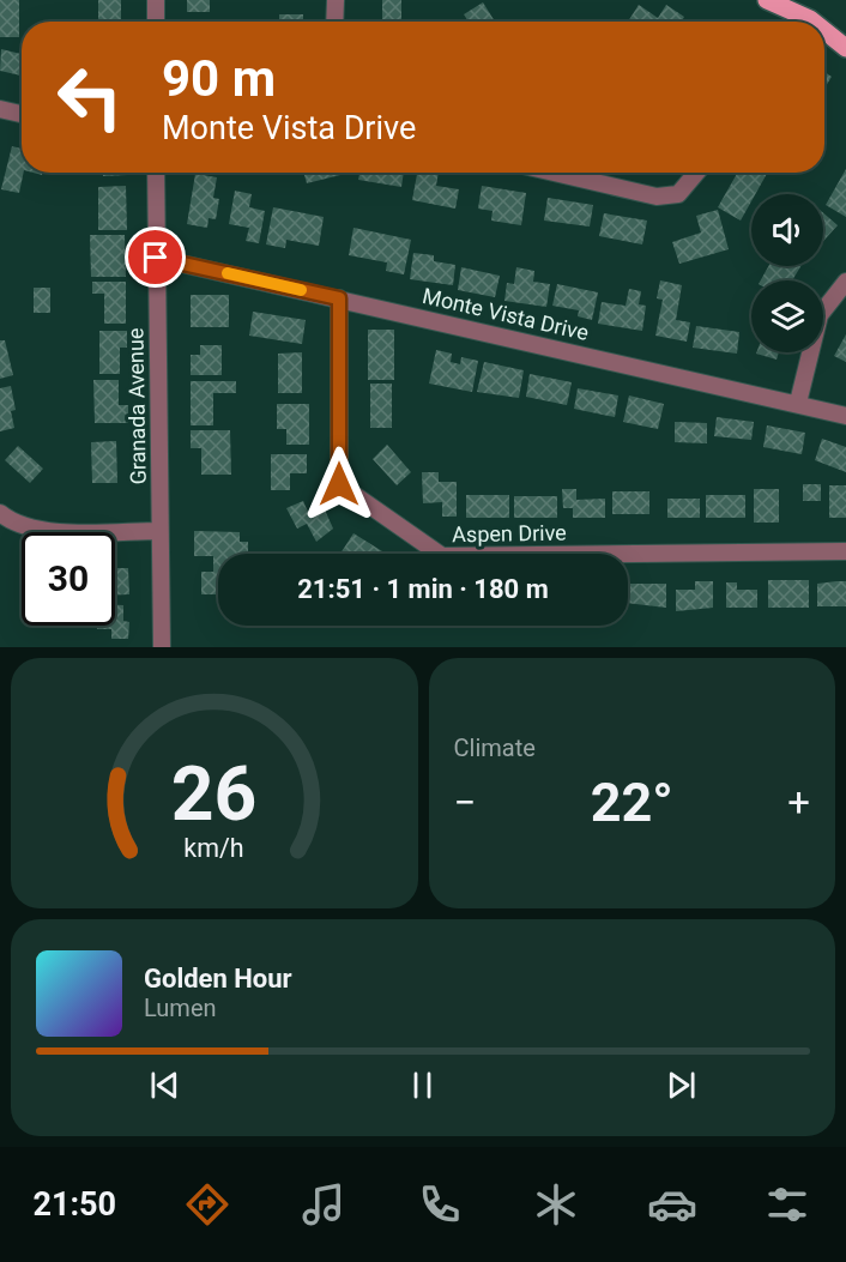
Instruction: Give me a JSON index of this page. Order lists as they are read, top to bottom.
{
  "streets": {
    "street": ["Monte Vista Drive", "Granada Avenue", "Aspen Drive"]
  },
  "crossings": [
    ["Monte Vista Drive", "Granada Avenue"],
    ["Monte Vista Drive", "Aspen Drive"]
  ],
  "page": {
    "turn": ["90 m", "Monte Vista Drive"],
    "limit": "30",
    "trip": "21:51 · 1 min · 180 m",
    "tile": "Climate",
    "heat": ["−", "22°", "+"],
    "song": ["Golden Hour", "Lumen"],
    "tabs": "21:50",
    "gauge": ["26", "km/h"]
  }
}
